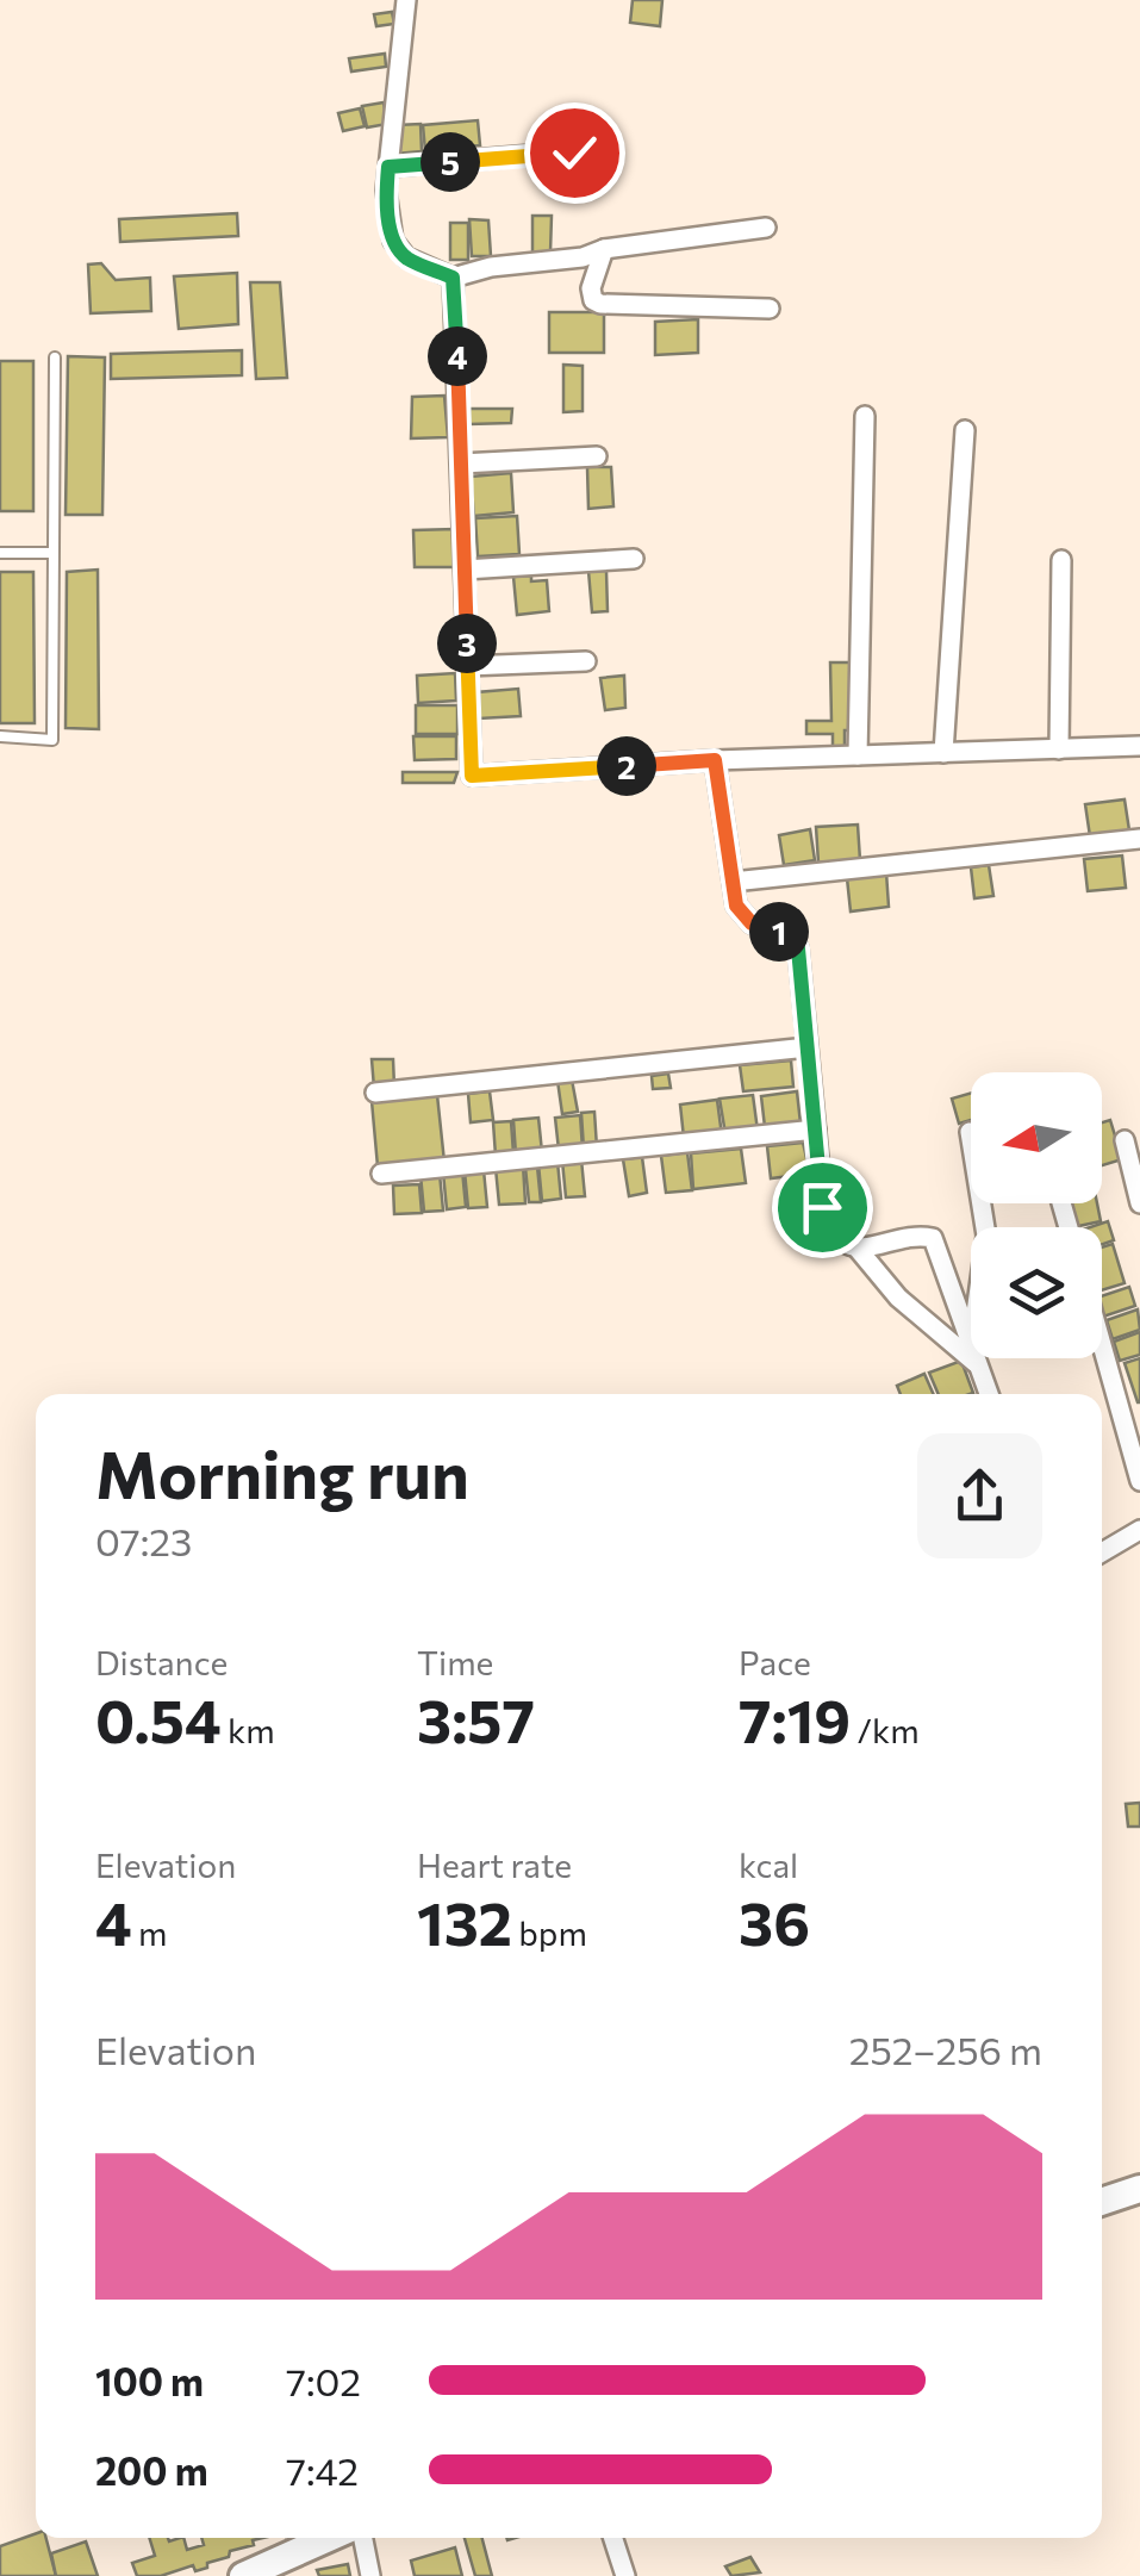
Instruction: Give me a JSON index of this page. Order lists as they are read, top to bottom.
{
  "north": "left",
  "page": {
    "pins": [
      "5",
      "4",
      "3",
      "2",
      "1"
    ],
    "heading": ["Morning run", "07:23"],
    "stats": [
      ["Distance", "0.54 km"],
      ["Time", "3:57"],
      ["Pace", "7:19 /km"],
      ["Elevation", "4 m"],
      ["Heart rate", "132 bpm"],
      ["kcal", "36"]
    ],
    "chart": ["Elevation", "252–256 m"],
    "list": [
      {
        "name": "100 m",
        "note": "7:02"
      },
      {
        "name": "200 m",
        "note": "7:42"
      }
    ]
  }
}
